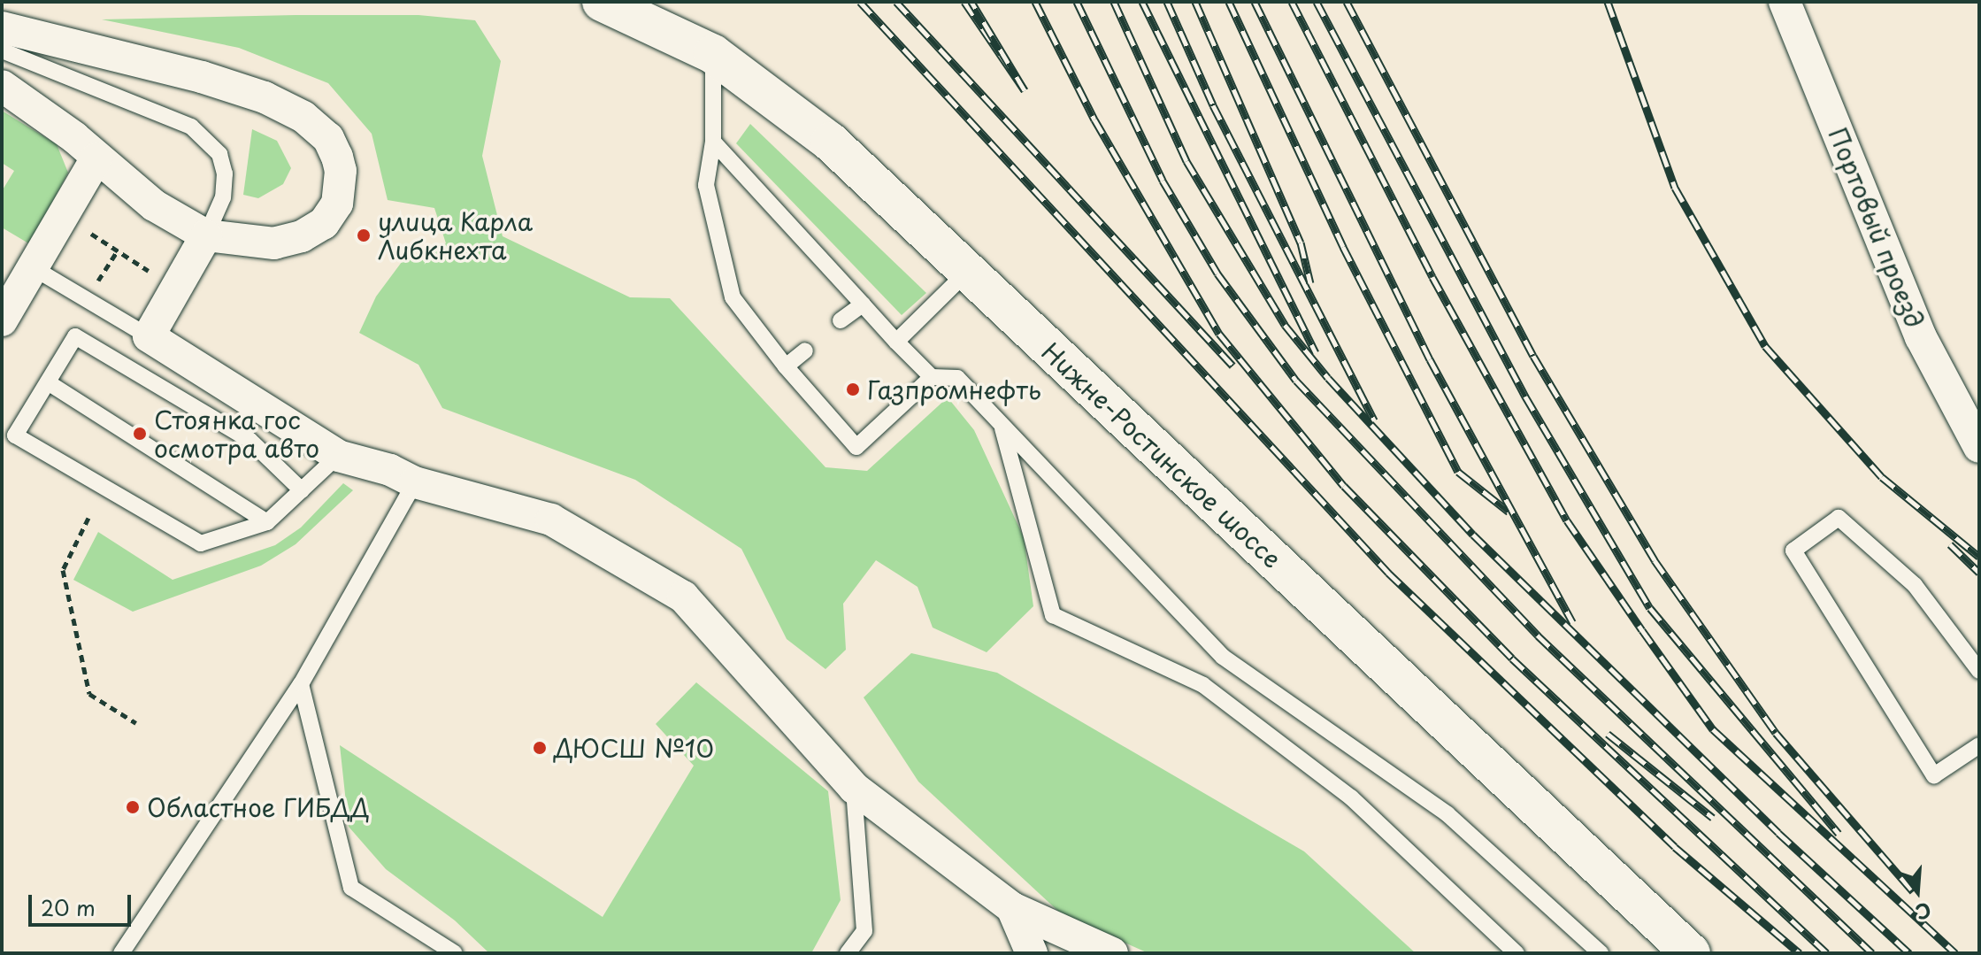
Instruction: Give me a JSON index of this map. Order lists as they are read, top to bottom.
{
  "streets": {
    "street": ["Портовый проезд", "Нижне-Ростинское шоссе"]
  },
  "places": [
    "улица Карла Либкнехта",
    "Газпромнефть",
    "Стоянка гос осмотра авто",
    "ДЮСШ №10",
    "Областное ГИБДД"
  ],
  "scale_bar": "20 m",
  "north": "bottom"
}
